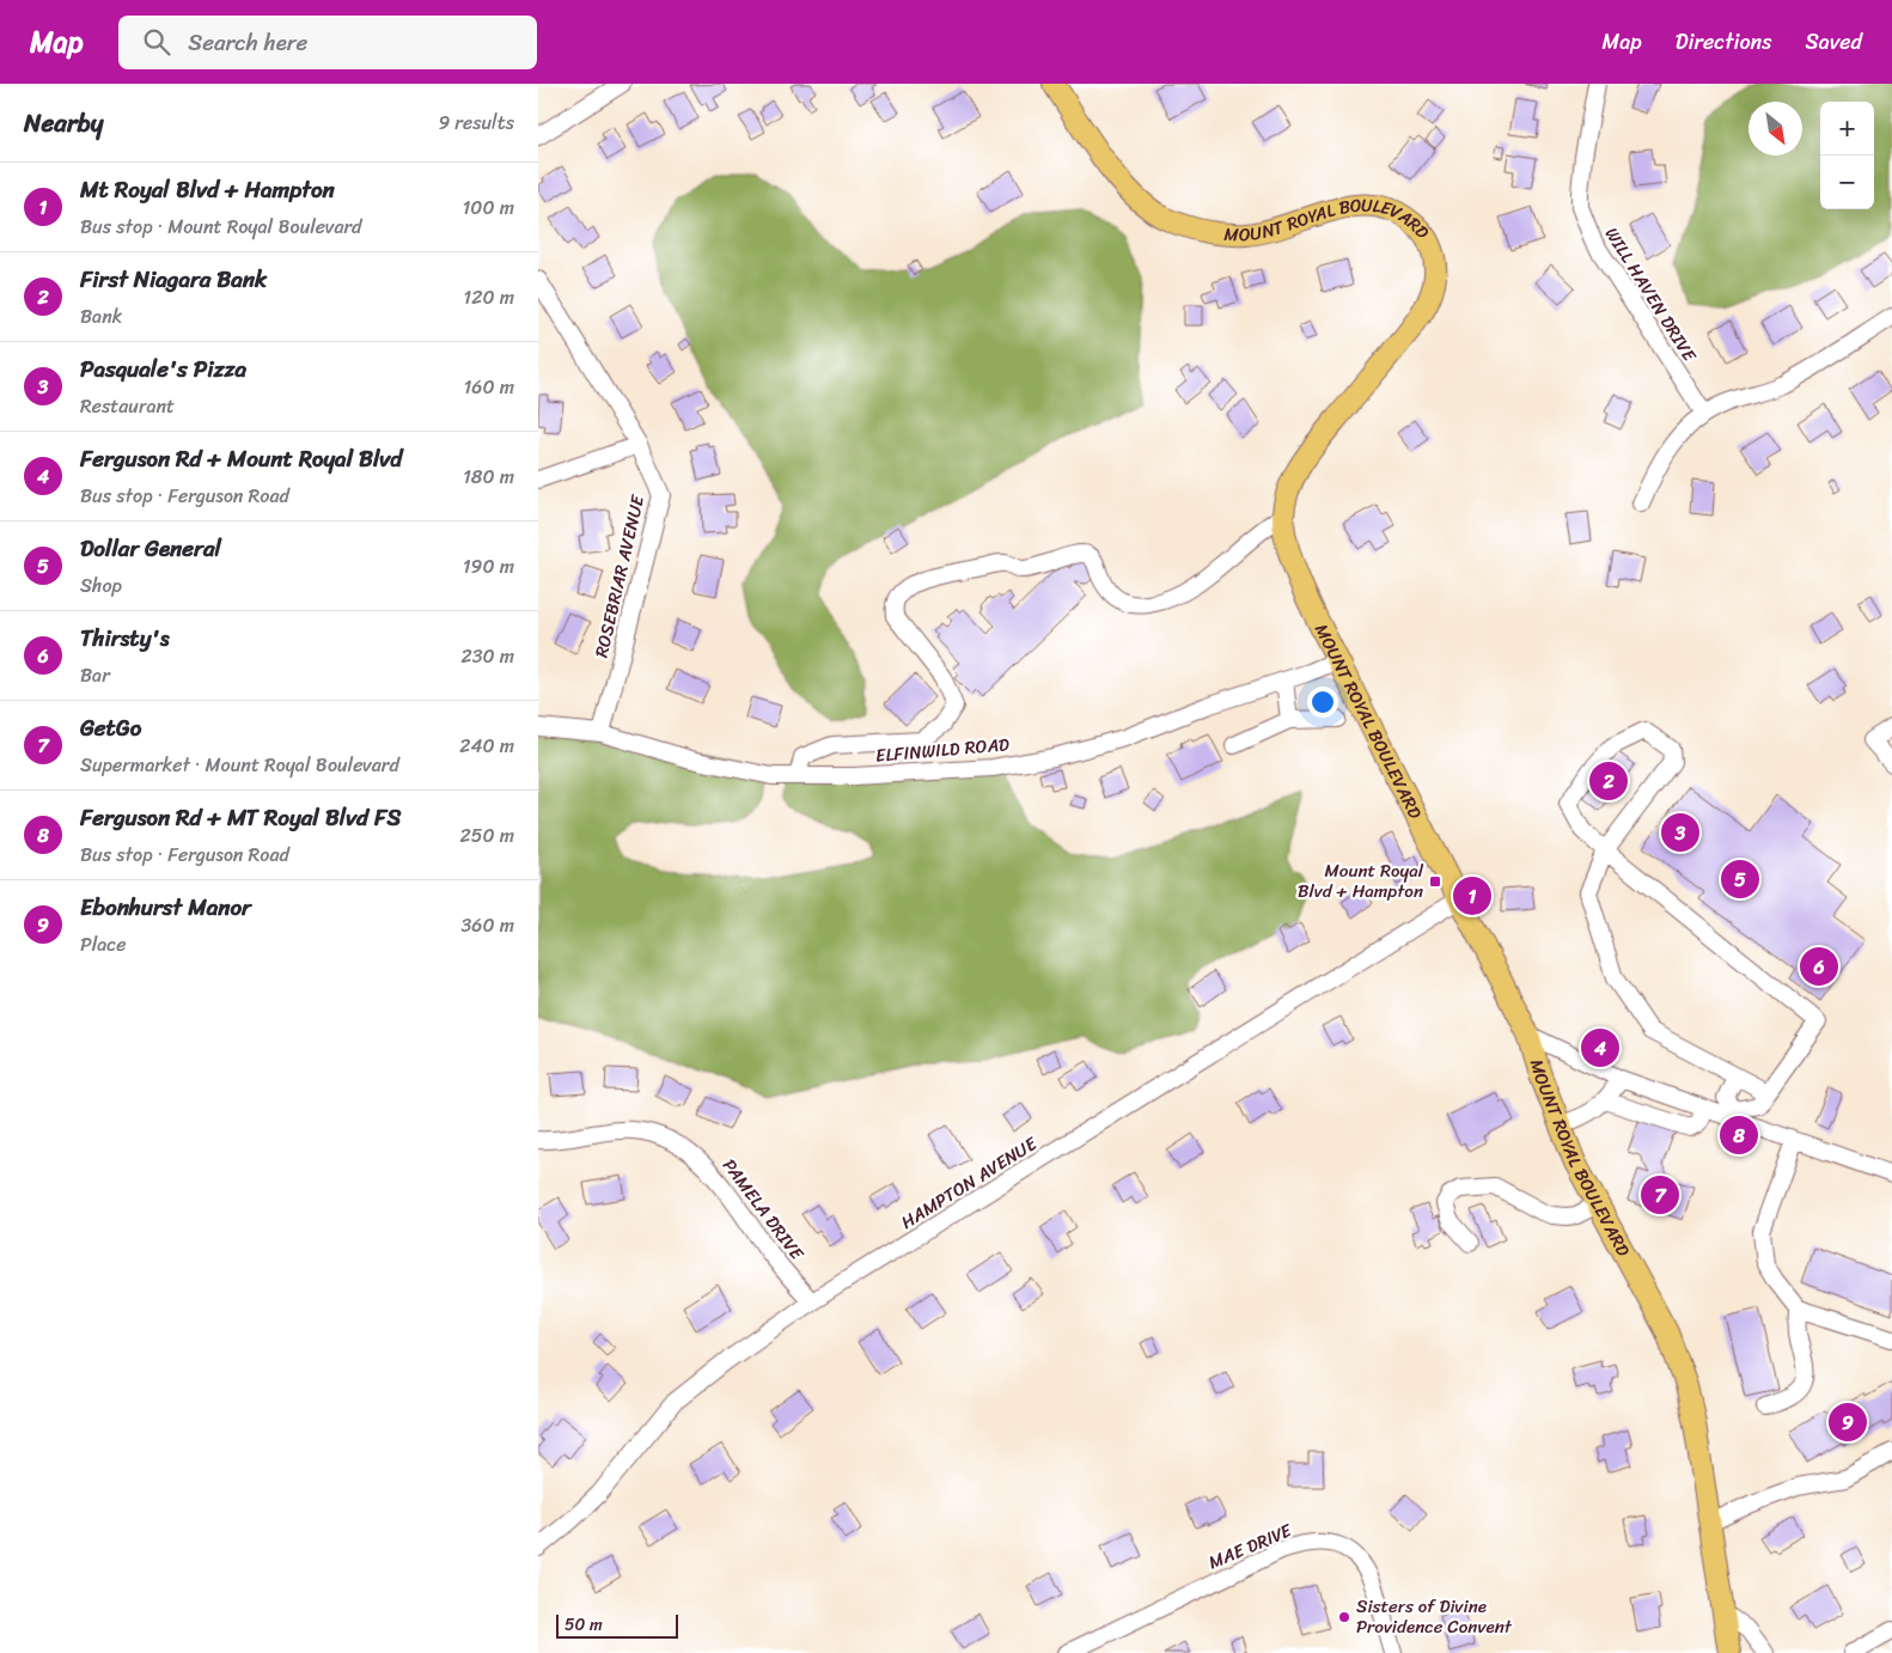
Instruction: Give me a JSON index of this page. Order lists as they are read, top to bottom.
{
  "streets": {
    "main road": ["MOUNT ROYAL BOULEVARD"],
    "street": [
      "WILL HAVEN DRIVE",
      "ROSEBRIAR AVENUE",
      "ELFINWILD ROAD",
      "HAMPTON AVENUE",
      "PAMELA DRIVE",
      "MAE DRIVE"
    ]
  },
  "crossings": [
    ["MOUNT ROYAL BOULEVARD", "ELFINWILD ROAD"],
    ["MOUNT ROYAL BOULEVARD", "HAMPTON AVENUE"],
    ["ROSEBRIAR AVENUE", "ELFINWILD ROAD"],
    ["HAMPTON AVENUE", "PAMELA DRIVE"]
  ],
  "places": {
    "transit": ["Mount Royal Blvd + Hampton"],
    "other": ["Sisters of Divine Providence Convent"]
  },
  "scale_bar": "50 m",
  "north": "bottom right",
  "page": {
    "header": "Map",
    "search": "Search here",
    "nav": ["Map", "Directions", "Saved"],
    "heading": ["Nearby", "9 results"],
    "map_buttons": ["+", "−"],
    "list": [
      {
        "mark": "1",
        "name": "Mt Royal Blvd + Hampton",
        "note": "Bus stop · Mount Royal Boulevard",
        "value": "100 m"
      },
      {
        "mark": "2",
        "name": "First Niagara Bank",
        "note": "Bank",
        "value": "120 m"
      },
      {
        "mark": "3",
        "name": "Pasquale's Pizza",
        "note": "Restaurant",
        "value": "160 m"
      },
      {
        "mark": "4",
        "name": "Ferguson Rd + Mount Royal Blvd",
        "note": "Bus stop · Ferguson Road",
        "value": "180 m"
      },
      {
        "mark": "5",
        "name": "Dollar General",
        "note": "Shop",
        "value": "190 m"
      },
      {
        "mark": "6",
        "name": "Thirsty's",
        "note": "Bar",
        "value": "230 m"
      },
      {
        "mark": "7",
        "name": "GetGo",
        "note": "Supermarket · Mount Royal Boulevard",
        "value": "240 m"
      },
      {
        "mark": "8",
        "name": "Ferguson Rd + MT Royal Blvd FS",
        "note": "Bus stop · Ferguson Road",
        "value": "250 m"
      },
      {
        "mark": "9",
        "name": "Ebonhurst Manor",
        "note": "Place",
        "value": "360 m"
      }
    ],
    "pins": [
      "2",
      "3",
      "5",
      "1",
      "6",
      "4",
      "8",
      "7",
      "9"
    ],
    "scale": "50 m"
  }
}
